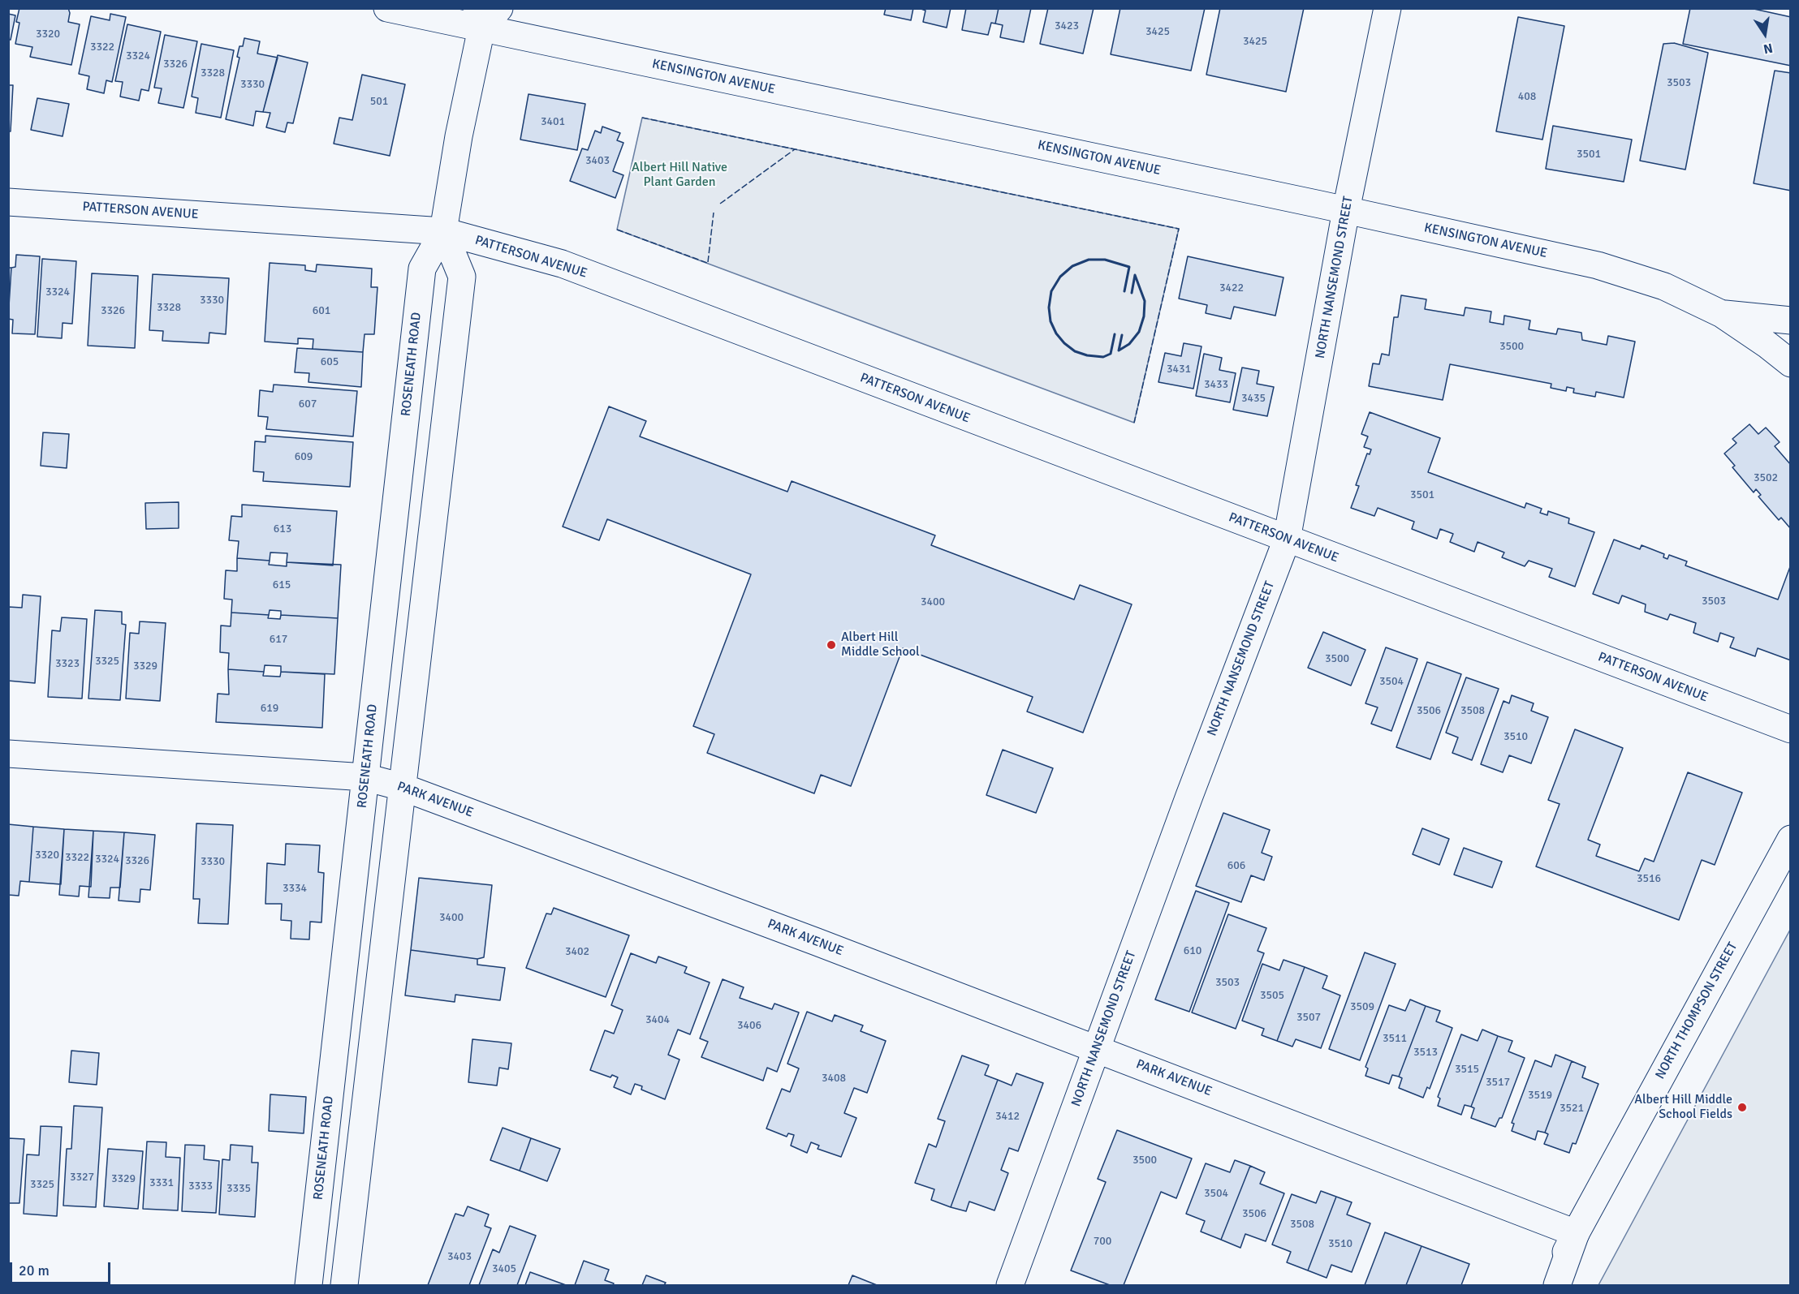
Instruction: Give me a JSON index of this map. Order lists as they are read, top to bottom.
{
  "streets": {
    "main road": [
      "KENSINGTON AVENUE",
      "PATTERSON AVENUE",
      "NORTH NANSEMOND STREET",
      "ROSENEATH ROAD",
      "PARK AVENUE",
      "NORTH THOMPSON STREET"
    ]
  },
  "crossings": [
    ["KENSINGTON AVENUE", "NORTH NANSEMOND STREET"],
    ["KENSINGTON AVENUE", "ROSENEATH ROAD"],
    ["PATTERSON AVENUE", "NORTH NANSEMOND STREET"],
    ["PATTERSON AVENUE", "ROSENEATH ROAD"],
    ["NORTH NANSEMOND STREET", "PARK AVENUE"],
    ["ROSENEATH ROAD", "PARK AVENUE"],
    ["PARK AVENUE", "NORTH THOMPSON STREET"]
  ],
  "parks": ["Albert Hill Native Plant Garden"],
  "places": ["Albert Hill Middle School", "Albert Hill Middle School Fields"],
  "house_numbers": [
    "3423",
    "3425",
    "3320",
    "3425",
    "3322",
    "3324",
    "3326",
    "3328",
    "3503",
    "3330",
    "408",
    "501",
    "3401",
    "3501",
    "3403",
    "3422",
    "3324",
    "3330",
    "3328",
    "3326",
    "601",
    "3500",
    "605",
    "3431",
    "3433",
    "3435",
    "607",
    "609",
    "3502",
    "3501",
    "613",
    "615",
    "3503",
    "3400",
    "617",
    "3500",
    "3325",
    "3323",
    "3329",
    "3504",
    "619",
    "3506",
    "3508",
    "3510",
    "3320",
    "3322",
    "3324",
    "3326",
    "3330",
    "606",
    "3516",
    "3334",
    "3400",
    "610",
    "3402",
    "3503",
    "3505",
    "3509",
    "3507",
    "3404",
    "3406",
    "3511",
    "3513",
    "3515",
    "3408",
    "3517",
    "3519",
    "3521",
    "3412",
    "3500",
    "3327",
    "3329",
    "3331",
    "3325",
    "3333",
    "3335",
    "3504",
    "3506",
    "3508",
    "700",
    "3510",
    "3403",
    "3405"
  ],
  "scale_bar": "20 m",
  "north": "bottom"
}
